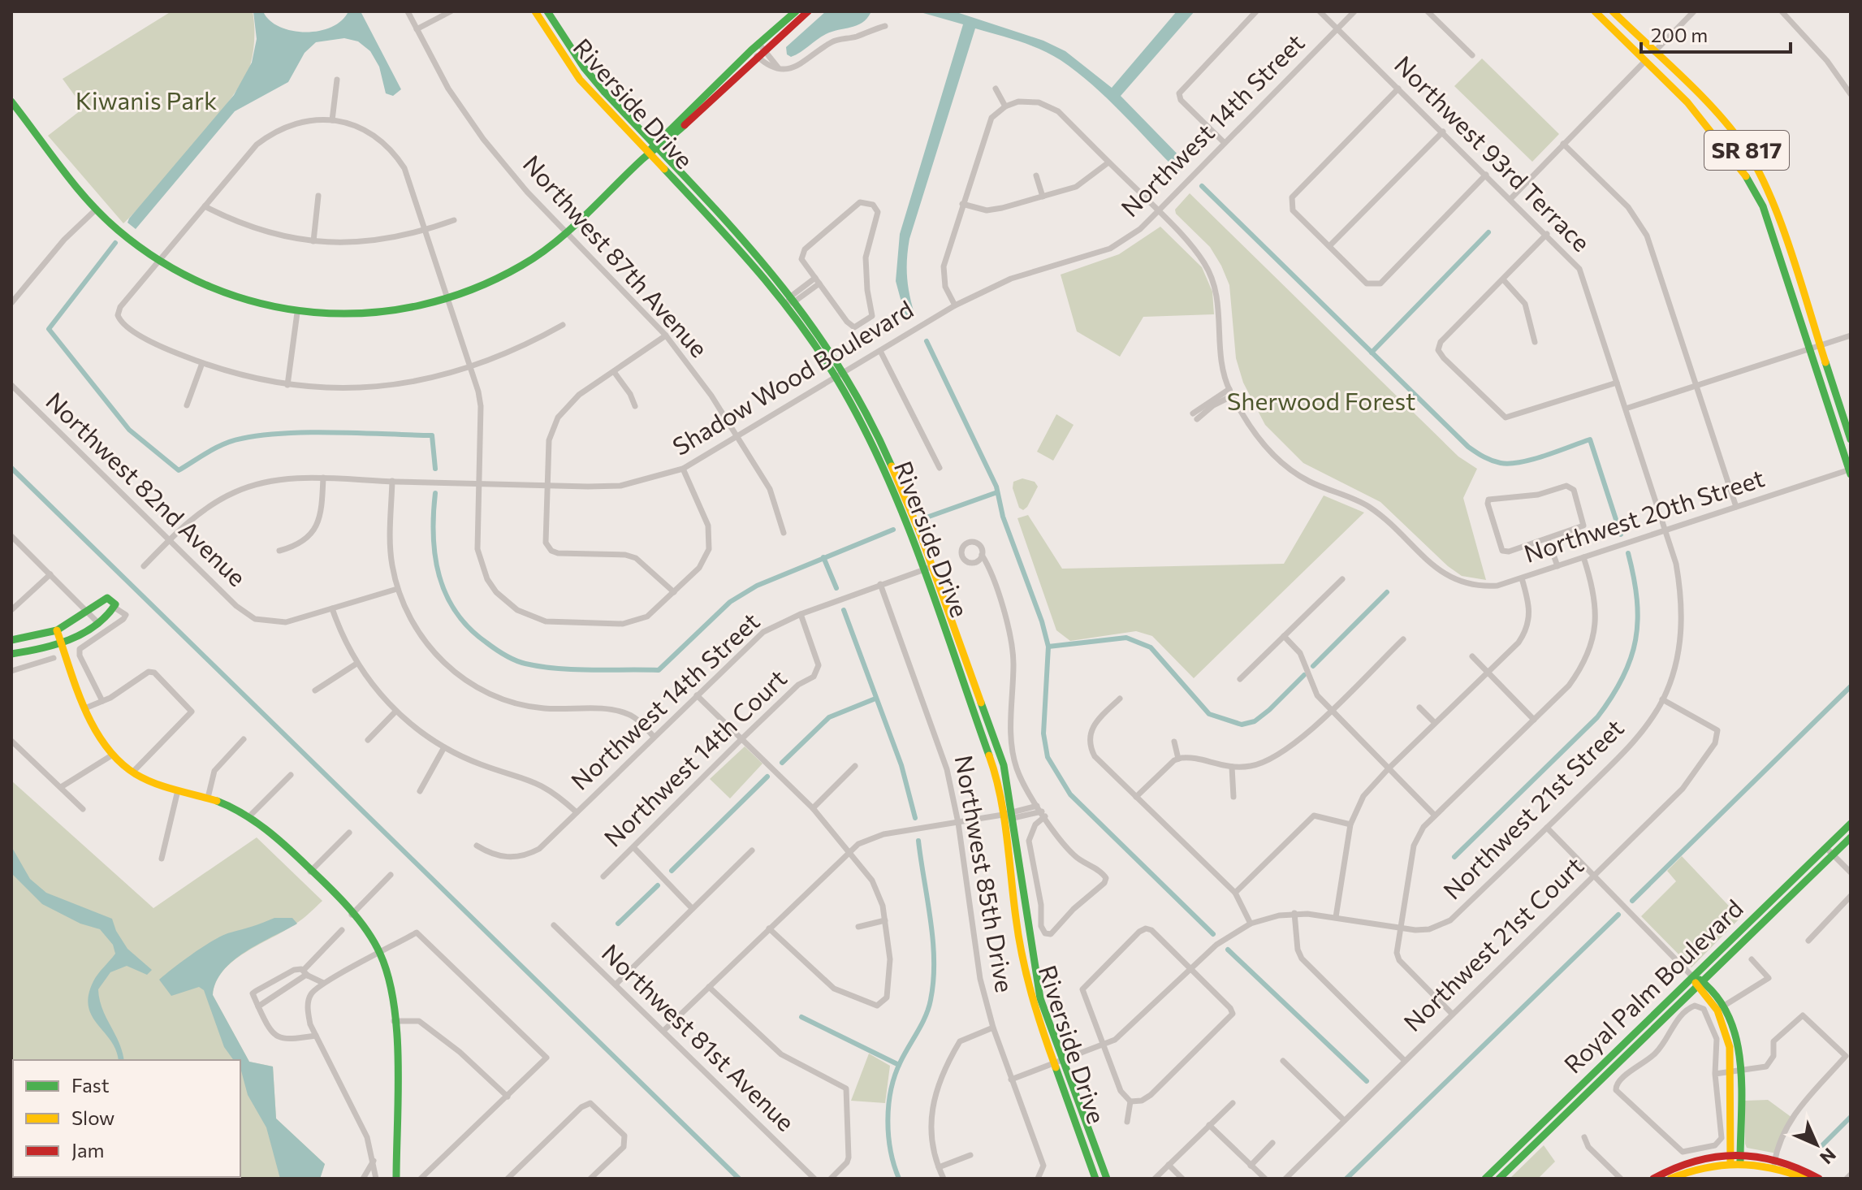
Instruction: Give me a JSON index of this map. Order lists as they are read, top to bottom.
{
  "streets": {
    "street": [
      "Riverside Drive",
      "Northwest 14th Street",
      "SR 817",
      "Northwest 93rd Terrace",
      "Northwest 87th Avenue",
      "Shadow Wood Boulevard",
      "Northwest 82nd Avenue",
      "Northwest 20th Street",
      "Northwest 14th Court",
      "Northwest 21st Street",
      "Northwest 85th Drive",
      "Northwest 21st Court",
      "Royal Palm Boulevard",
      "Northwest 81st Avenue"
    ]
  },
  "crossings": [
    ["Riverside Drive", "Northwest 14th Street"],
    ["Riverside Drive", "Shadow Wood Boulevard"],
    ["Riverside Drive", "Northwest 21st Street"],
    ["Northwest 14th Street", "Northwest 93rd Terrace"],
    ["Northwest 14th Street", "Shadow Wood Boulevard"],
    ["Northwest 14th Street", "Northwest 14th Court"],
    ["Northwest 14th Street", "Northwest 85th Drive"],
    ["SR 817", "Northwest 20th Street"],
    ["Northwest 93rd Terrace", "Northwest 20th Street"],
    ["Northwest 93rd Terrace", "Northwest 21st Street"],
    ["Northwest 87th Avenue", "Shadow Wood Boulevard"],
    ["Shadow Wood Boulevard", "Northwest 82nd Avenue"],
    ["Northwest 20th Street", "Northwest 21st Street"],
    ["Northwest 21st Street", "Northwest 85th Drive"],
    ["Northwest 21st Street", "Northwest 21st Court"]
  ],
  "parks": ["Kiwanis Park", "Sherwood Forest"],
  "legend": ["Fast", "Slow", "Jam"],
  "scale_bar": "200 m",
  "north": "bottom right"
}
